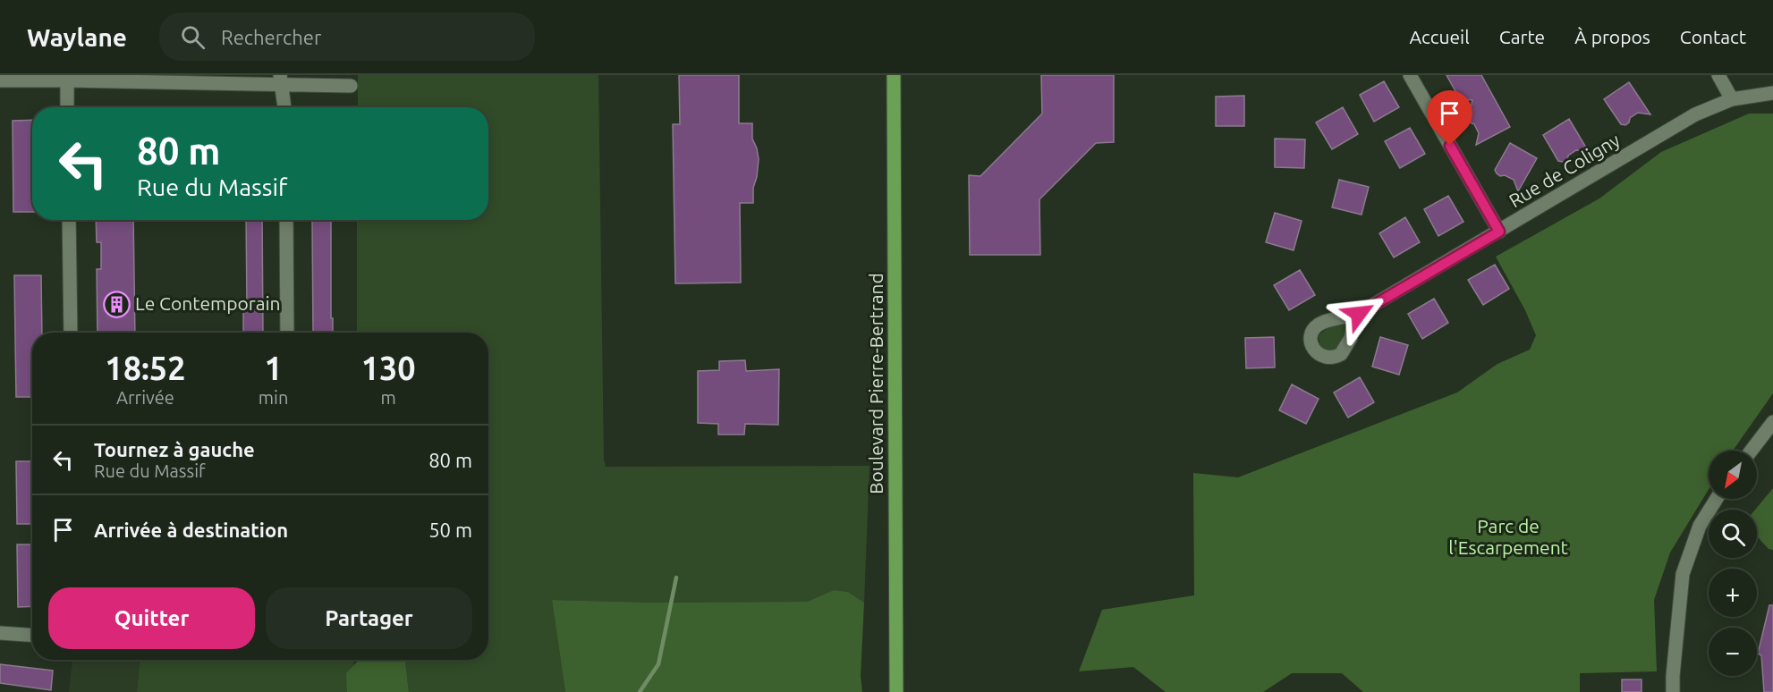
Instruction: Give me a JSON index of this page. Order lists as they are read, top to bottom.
{
  "streets": {
    "main road": ["Boulevard Pierre-Bertrand"],
    "street": ["Rue de Coligny"]
  },
  "parks": ["Parc de l'Escarpement"],
  "places": {
    "building": ["Le Contemporain"]
  },
  "north": "bottom left",
  "page": {
    "header": "Waylane",
    "search": "Rechercher",
    "nav": [
      "Accueil",
      "Carte",
      "À propos",
      "Contact"
    ],
    "turn": ["80 m", "Rue du Massif"],
    "eta": [
      "18:52",
      "Arrivée",
      "1",
      "min",
      "130",
      "m"
    ],
    "list": [
      {
        "name": "Tournez à gauche",
        "note": "Rue du Massif",
        "value": "80 m"
      },
      {
        "name": "Arrivée à destination",
        "value": "50 m"
      }
    ],
    "map_buttons": ["+", "−"],
    "buttons": ["Quitter", "Partager"]
  }
}
